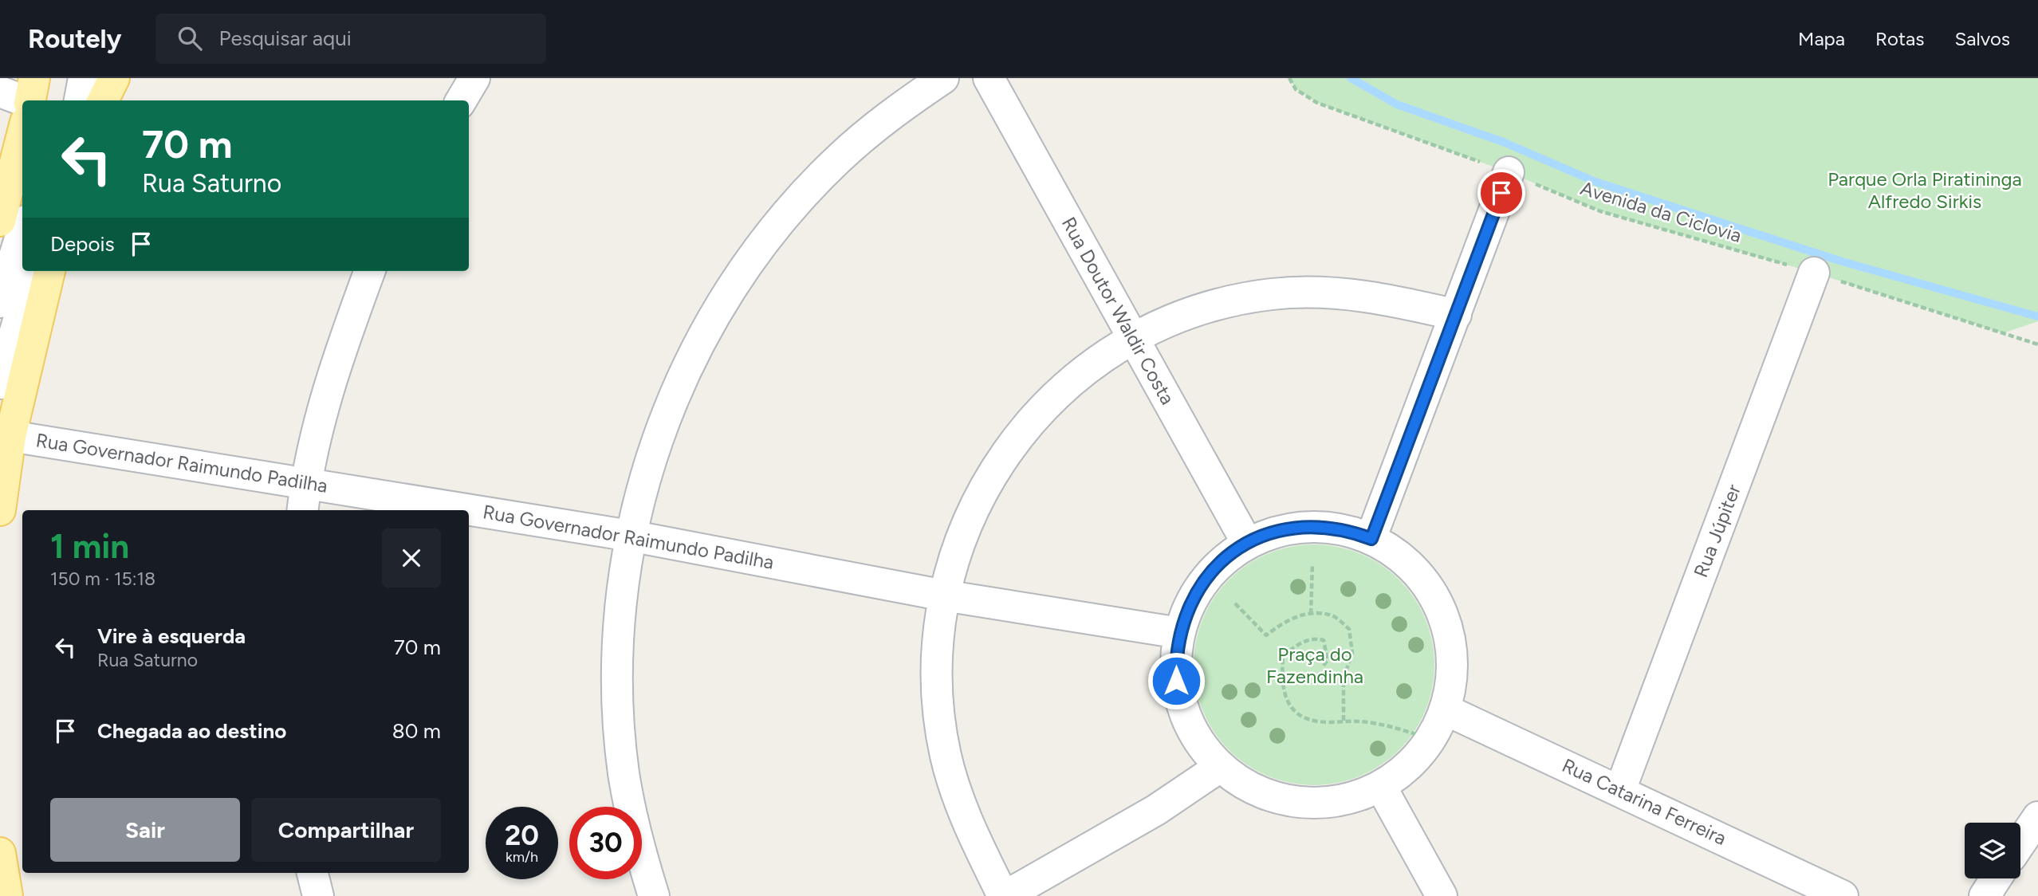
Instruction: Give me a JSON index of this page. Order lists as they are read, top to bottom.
{
  "streets": {
    "street": [
      "Rua Doutor Waldir Costa",
      "Rua Governador Raimundo Padilha",
      "Rua Júpiter",
      "Rua Catarina Ferreira"
    ],
    "path": ["Avenida da Ciclovia"]
  },
  "crossings": [
    ["Avenida da Ciclovia", "Rua Júpiter"],
    ["Rua Júpiter", "Rua Catarina Ferreira"]
  ],
  "parks": ["Parque Orla Piratininga Alfredo Sirkis", "Praça do Fazendinha"],
  "page": {
    "header": "Routely",
    "search": "Pesquisar aqui",
    "nav": ["Mapa", "Rotas", "Salvos"],
    "turn": ["70 m", "Rua Saturno"],
    "then": "Depois",
    "heading": ["1 min", "150 m · 15:18"],
    "list": [
      {
        "name": "Vire à esquerda",
        "note": "Rua Saturno",
        "value": "70 m"
      },
      {
        "name": "Chegada ao destino",
        "value": "80 m"
      }
    ],
    "buttons": ["Sair", "Compartilhar"],
    "speed": "20 km/h",
    "limit": "30"
  }
}
